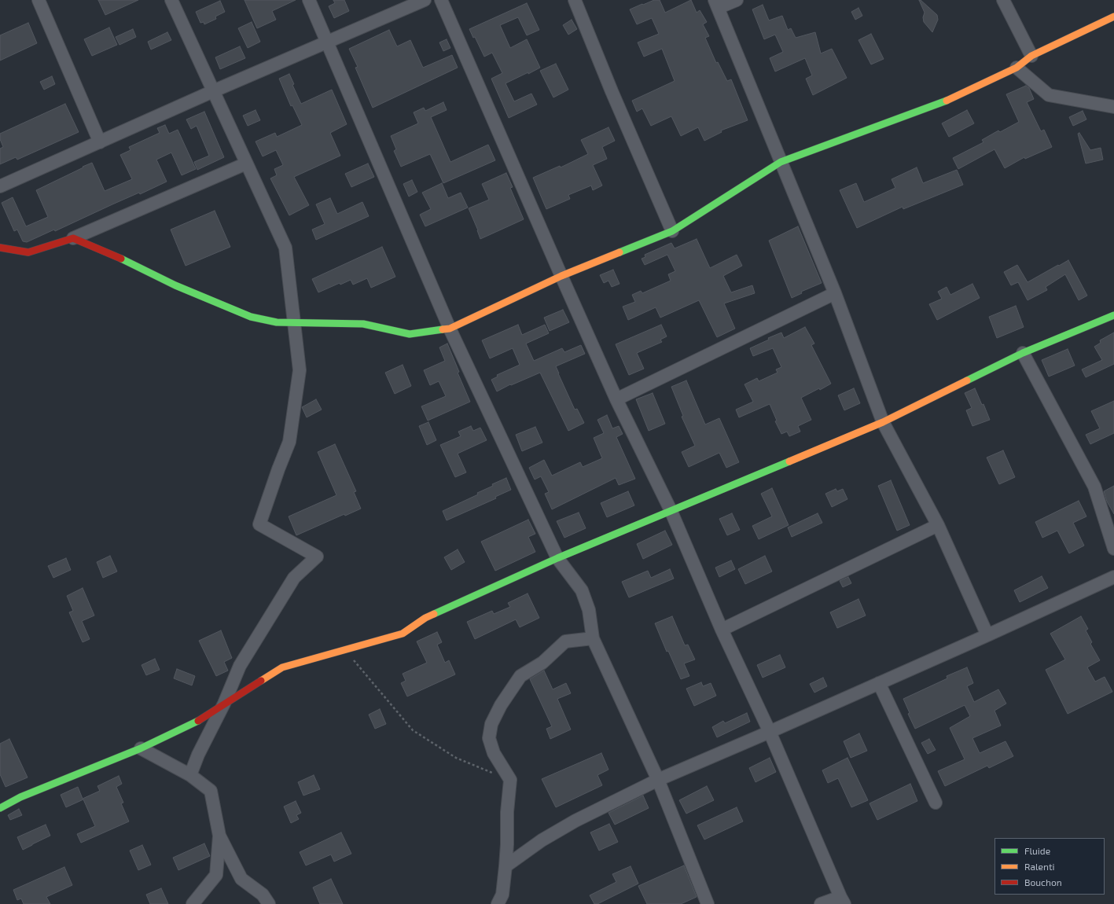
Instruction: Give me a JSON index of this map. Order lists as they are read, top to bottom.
{
  "legend": ["Fluide", "Ralenti", "Bouchon"]
}
